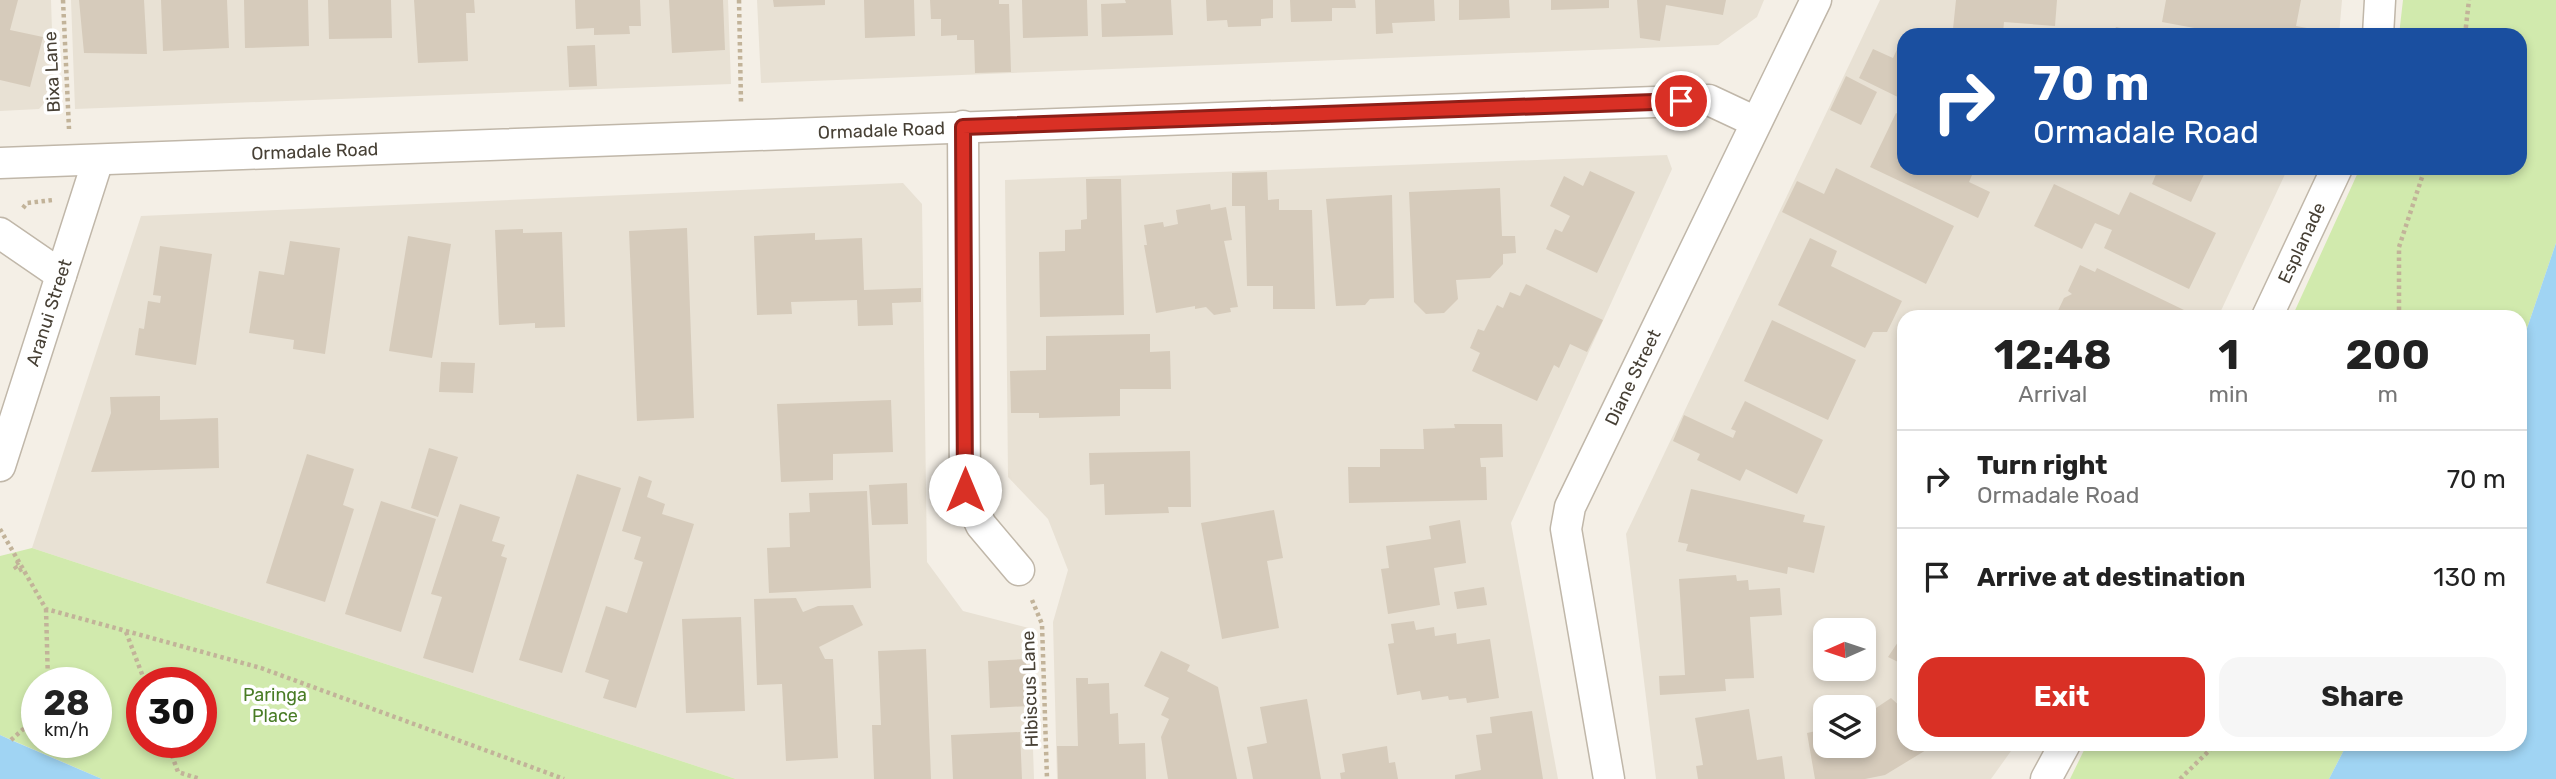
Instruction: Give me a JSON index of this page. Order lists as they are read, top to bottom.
{
  "streets": {
    "street": [
      "Ormadale Road",
      "Esplanade",
      "Aranui Street",
      "Diane Street"
    ],
    "path": ["Bixa Lane", "Hibiscus Lane"]
  },
  "crossings": [
    ["Ormadale Road", "Aranui Street"],
    ["Ormadale Road", "Diane Street"]
  ],
  "parks": ["Paringa Place"],
  "north": "left",
  "page": {
    "turn": ["70 m", "Ormadale Road"],
    "eta": [
      "12:48",
      "Arrival",
      "1",
      "min",
      "200",
      "m"
    ],
    "list": [
      {
        "name": "Turn right",
        "note": "Ormadale Road",
        "value": "70 m"
      },
      {
        "name": "Arrive at destination",
        "value": "130 m"
      }
    ],
    "buttons": ["Exit", "Share"],
    "speed": "28 km/h",
    "limit": "30"
  }
}
